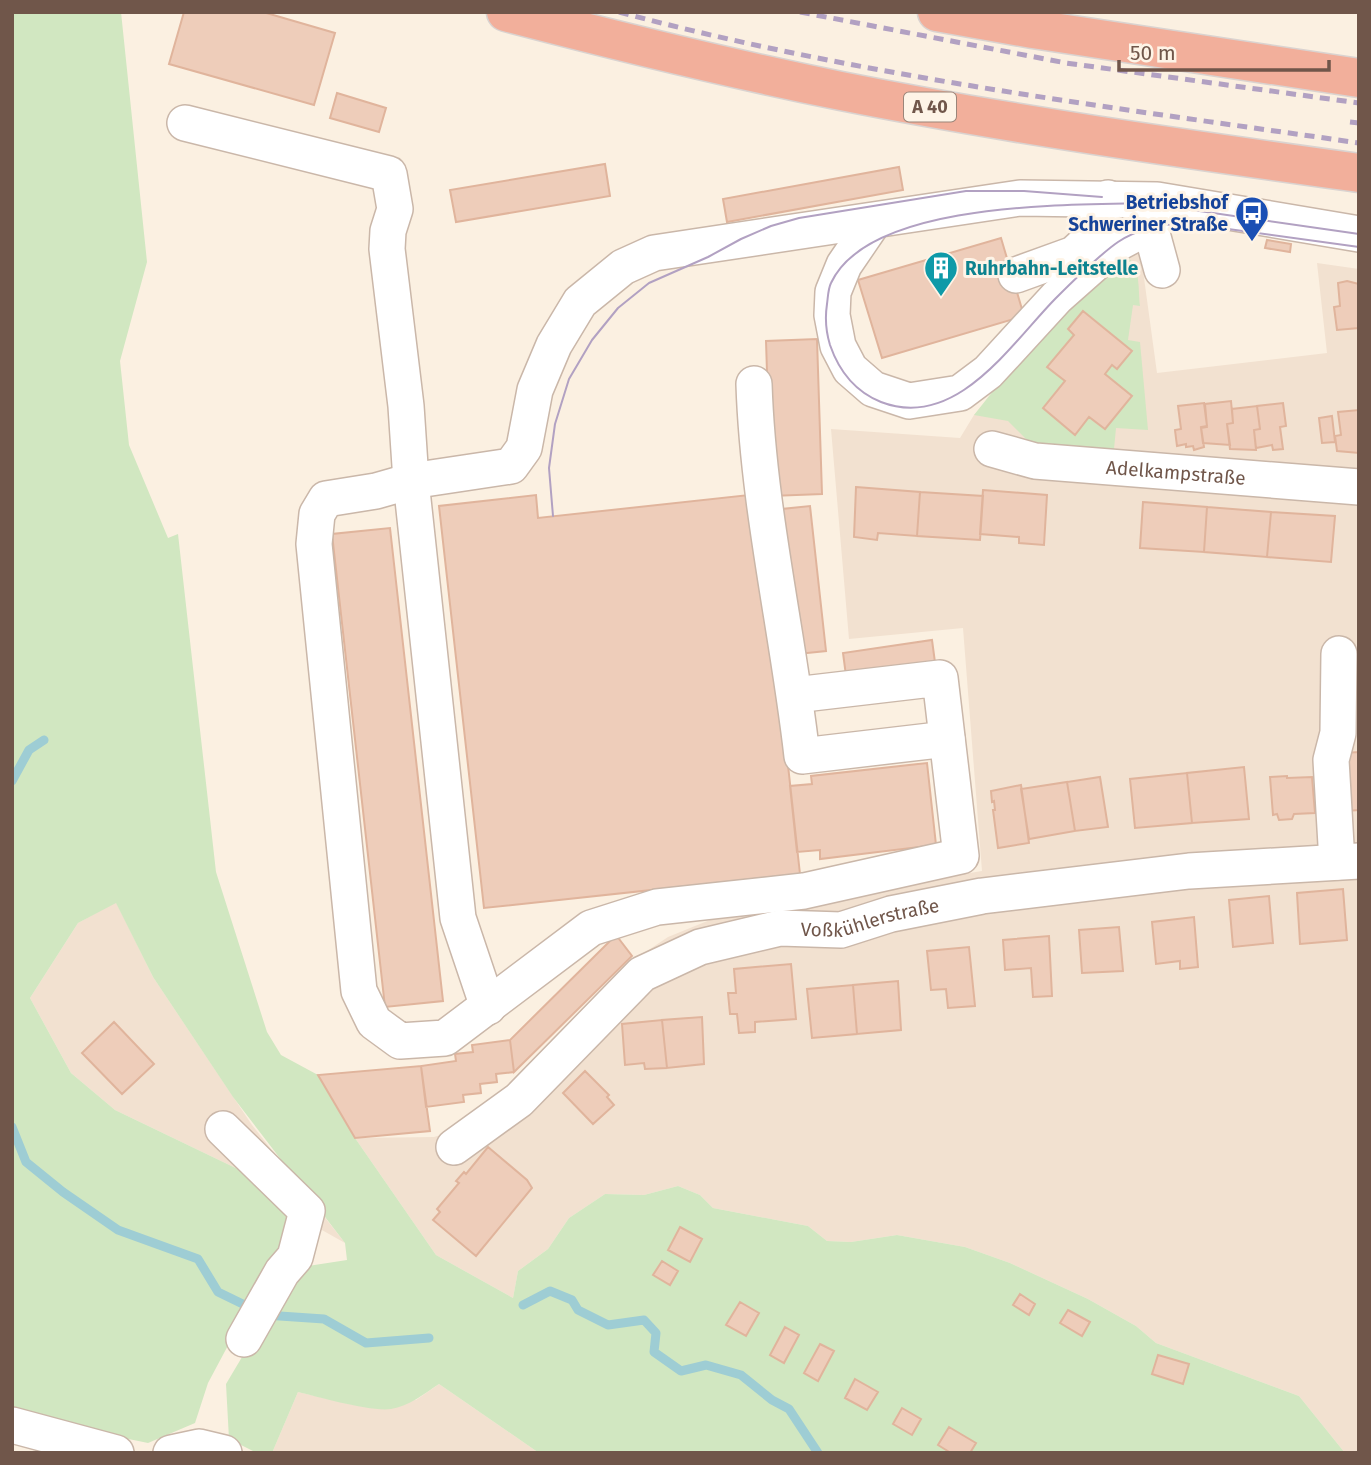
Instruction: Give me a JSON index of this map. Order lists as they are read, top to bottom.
{
  "streets": {
    "highway": ["A 40"],
    "street": ["Adelkampstraße", "Voßkühlerstraße"]
  },
  "places": {
    "bus stop": ["Betriebshof Schweriner Straße"],
    "building": ["Ruhrbahn-Leitstelle"]
  },
  "scale_bar": "50 m"
}
